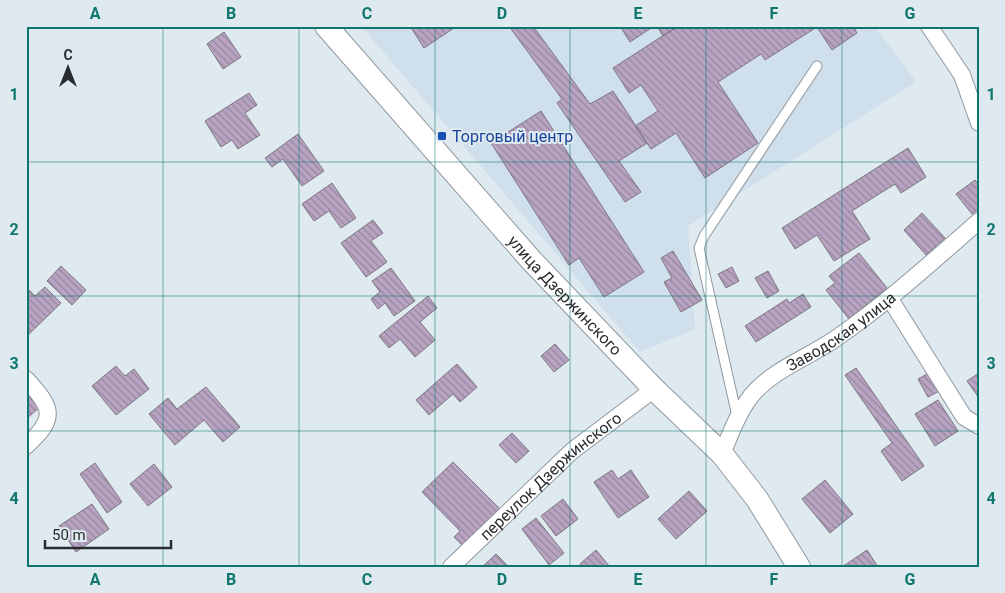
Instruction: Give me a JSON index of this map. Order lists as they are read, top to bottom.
{
  "streets": {
    "street": ["улица Дзержинского", "Заводская улица", "переулок Дзержинского"]
  },
  "crossings": [
    ["улица Дзержинского", "Заводская улица"],
    ["улица Дзержинского", "переулок Дзержинского"]
  ],
  "places": {
    "transit": ["Торговый центр"]
  },
  "scale_bar": "50 m",
  "north": "top",
  "grid": {
    "columns": [
      "A",
      "B",
      "C",
      "D",
      "E",
      "F",
      "G"
    ],
    "rows": [
      "1",
      "2",
      "3",
      "4"
    ]
  }
}
